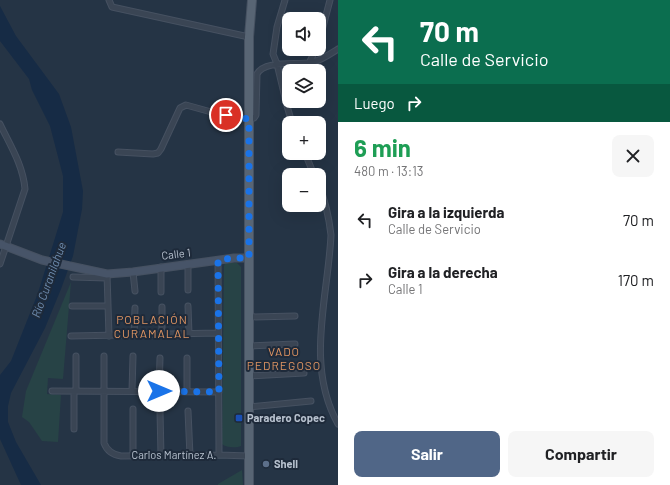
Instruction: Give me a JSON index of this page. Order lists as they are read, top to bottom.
{
  "streets": {
    "street": ["Calle 1", "Carlos Martínez A."]
  },
  "districts": ["POBLACIÓN CURAMALAL", "VADO PEDREGOSO"],
  "water": ["Río Curanilahue"],
  "places": {
    "transit": ["Paradero Copec"],
    "other": ["Shell"]
  },
  "page": {
    "turn": ["70 m", "Calle de Servicio"],
    "map_buttons": ["+", "−"],
    "then": "Luego",
    "heading": ["6 min", "480 m · 13:13"],
    "list": [
      {
        "name": "Gira a la izquierda",
        "note": "Calle de Servicio",
        "value": "70 m"
      },
      {
        "name": "Gira a la derecha",
        "note": "Calle 1",
        "value": "170 m"
      }
    ],
    "buttons": ["Salir", "Compartir"]
  }
}
